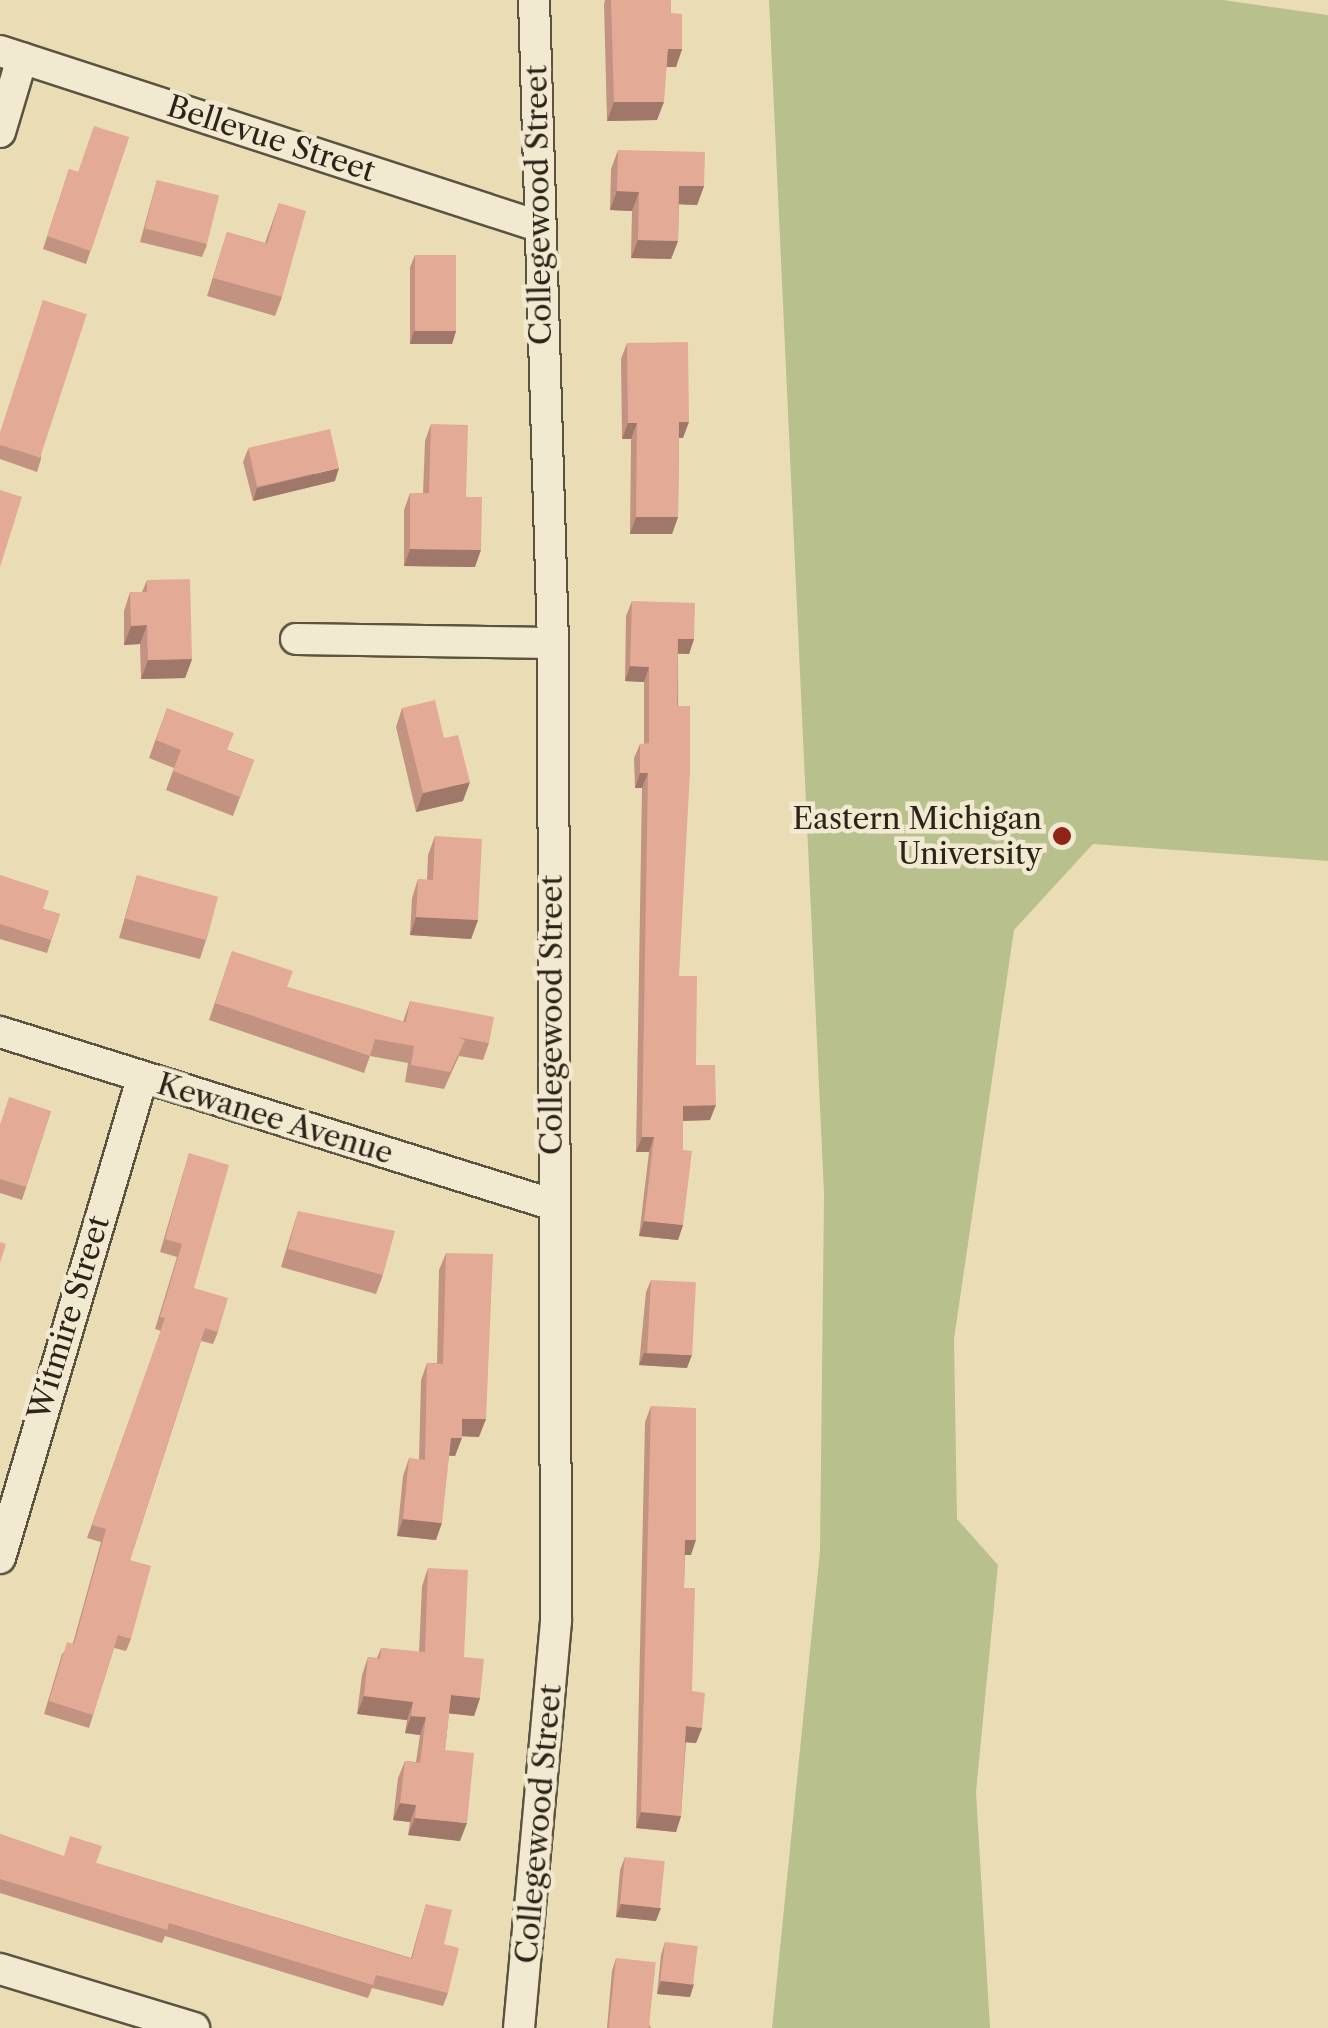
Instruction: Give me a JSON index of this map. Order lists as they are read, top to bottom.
{
  "streets": {
    "street": [
      "Bellevue Street",
      "Collegewood Street",
      "Kewanee Avenue",
      "Witmire Street"
    ]
  },
  "crossings": [
    ["Bellevue Street", "Collegewood Street"],
    ["Collegewood Street", "Kewanee Avenue"],
    ["Kewanee Avenue", "Witmire Street"]
  ],
  "places": ["Eastern Michigan University"]
}
